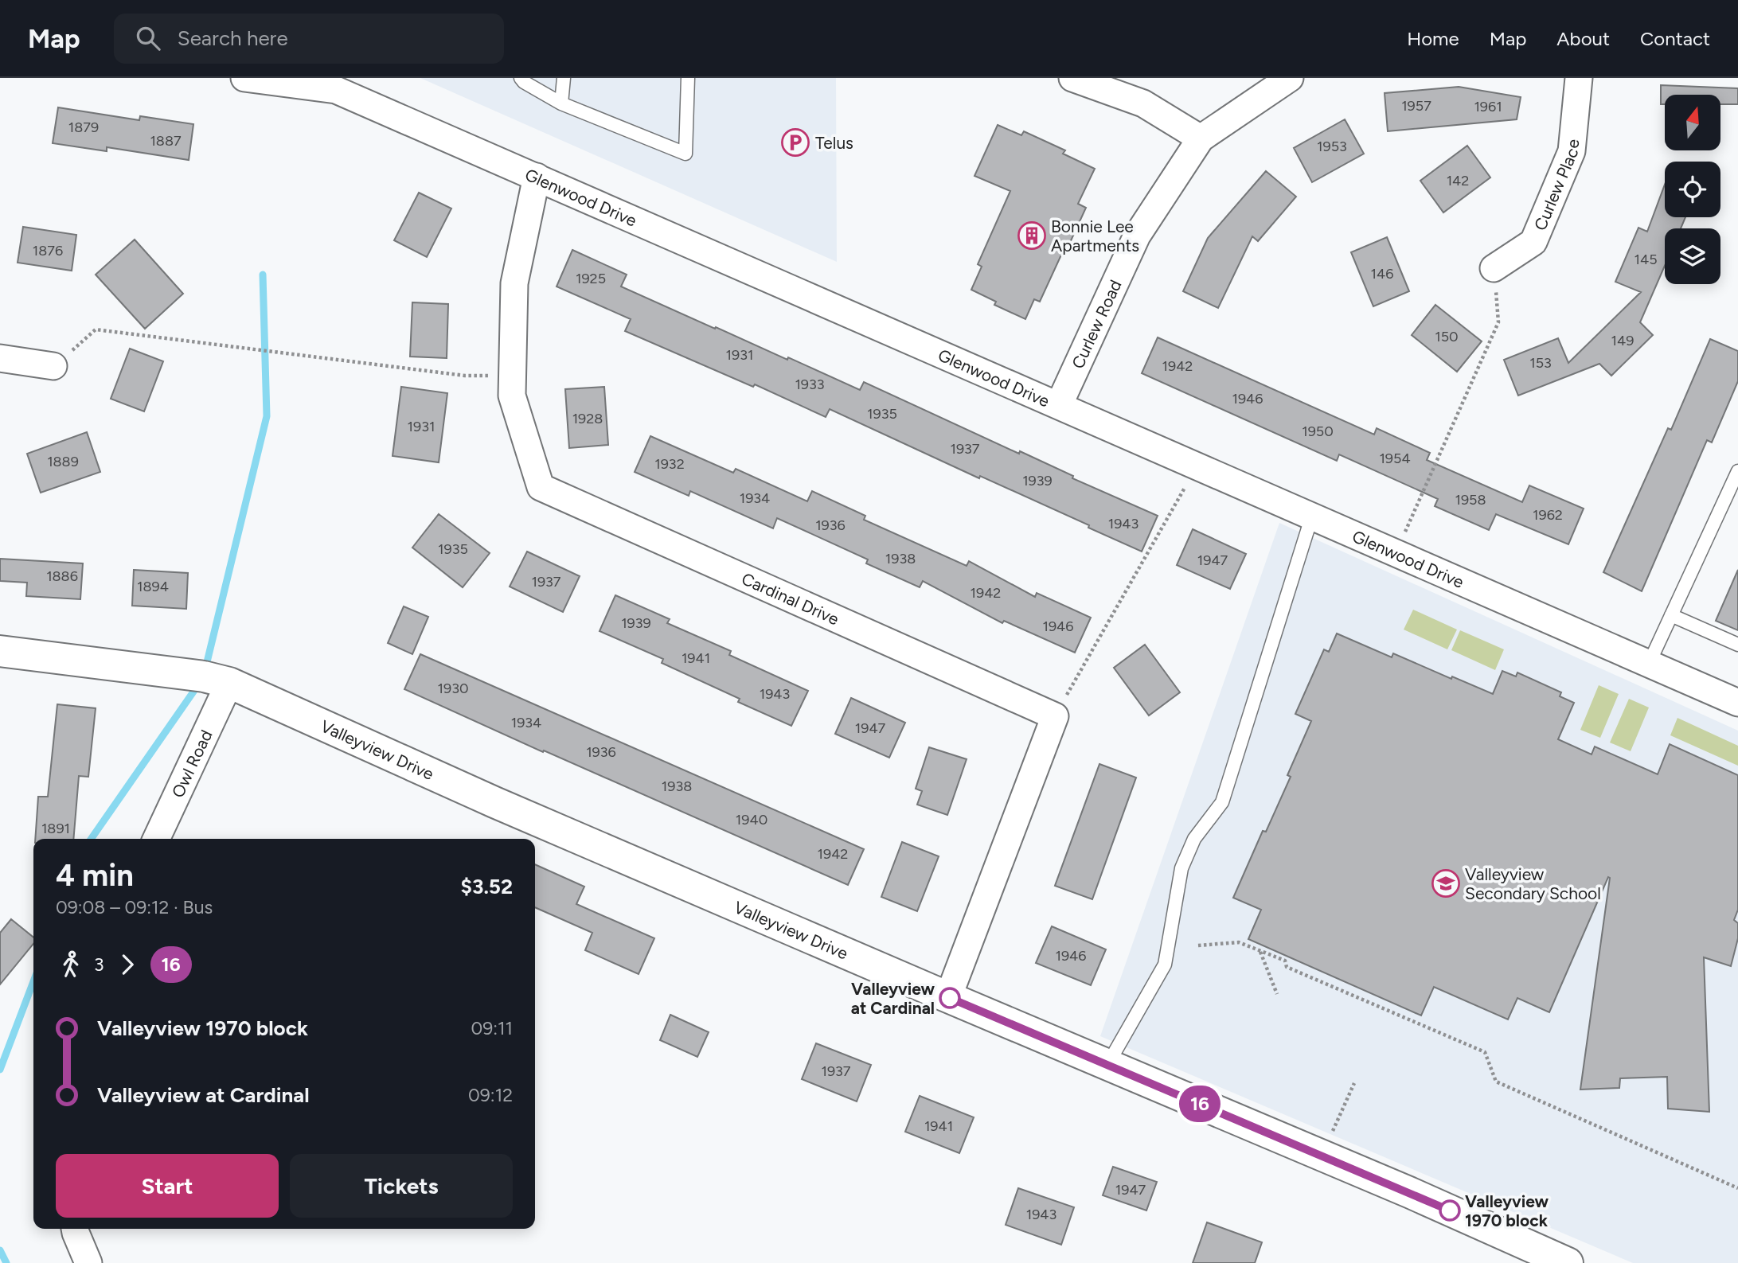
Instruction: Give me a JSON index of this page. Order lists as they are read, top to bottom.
{
  "streets": {
    "street": [
      "Curlew Place",
      "Glenwood Drive",
      "Curlew Road",
      "Cardinal Drive",
      "Valleyview Drive",
      "Owl Road"
    ]
  },
  "crossings": [
    ["Glenwood Drive", "Curlew Road"],
    ["Glenwood Drive", "Cardinal Drive"],
    ["Valleyview Drive", "Owl Road"]
  ],
  "places": {
    "parking": ["Telus"],
    "building": ["Bonnie Lee Apartments"],
    "school or university": ["Valleyview Secondary School"],
    "other": ["Valleyview at Cardinal", "Valleyview 1970 block"]
  },
  "lines": ["bus line 16"],
  "house_numbers": [
    "1957",
    "1961",
    "1879",
    "1887",
    "1953",
    "142",
    "1876",
    "145",
    "146",
    "1925",
    "150",
    "149",
    "1931",
    "153",
    "1942",
    "1933",
    "1946",
    "1935",
    "1928",
    "1931",
    "1950",
    "1937",
    "1954",
    "1889",
    "1932",
    "1939",
    "1934",
    "1958",
    "1962",
    "1943",
    "1936",
    "1935",
    "1938",
    "1947",
    "1886",
    "1937",
    "1894",
    "1942",
    "1939",
    "1946",
    "1941",
    "1930",
    "1943",
    "1934",
    "1947",
    "1936",
    "1938",
    "1940",
    "1891",
    "1942",
    "1946",
    "1937",
    "1941",
    "1947",
    "1943"
  ],
  "north": "top",
  "page": {
    "header": "Map",
    "search": "Search here",
    "nav": [
      "Home",
      "Map",
      "About",
      "Contact"
    ],
    "on_map": "16",
    "heading": ["4 min", "09:08 – 09:12 · Bus", "$3.52"],
    "legs": ["3", "16"],
    "list": [
      {
        "name": "Valleyview 1970 block",
        "value": "09:11"
      },
      {
        "name": "Valleyview at Cardinal",
        "value": "09:12"
      }
    ],
    "buttons": ["Start", "Tickets"]
  }
}
